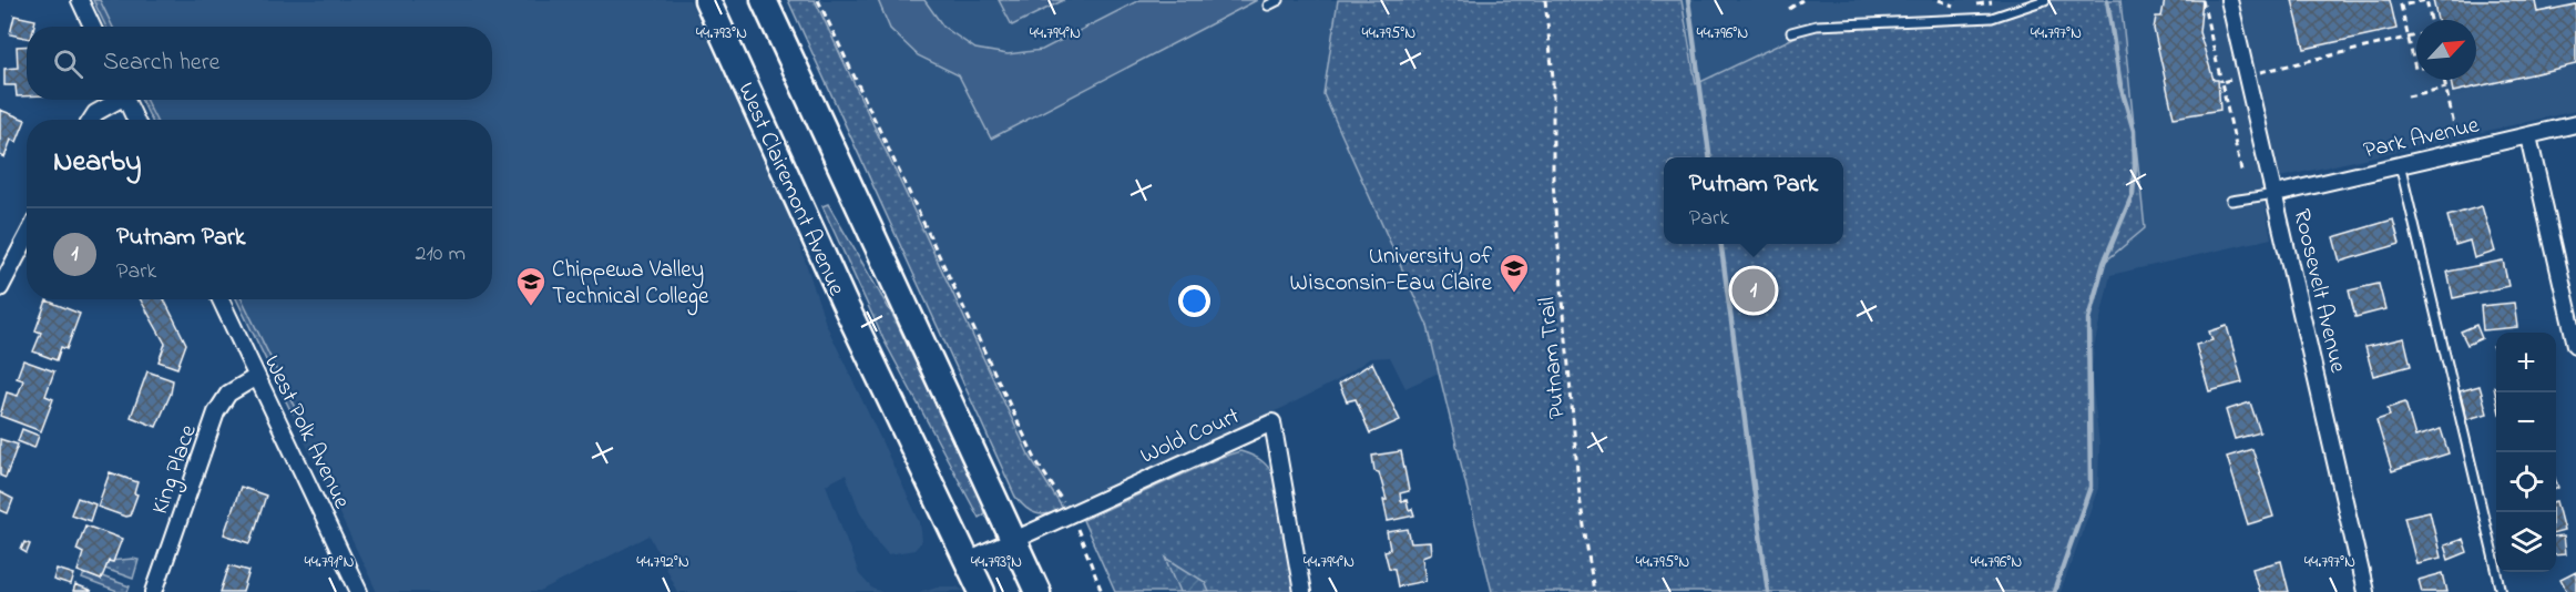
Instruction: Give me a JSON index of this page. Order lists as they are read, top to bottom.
{
  "streets": {
    "main road": ["West Clairemont Avenue"],
    "street": [
      "Park Avenue",
      "Roosevelt Avenue",
      "West Polk Avenue",
      "Wold Court",
      "King Place"
    ],
    "path": ["Putnam Trail"]
  },
  "crossings": [
    ["Park Avenue", "Roosevelt Avenue"],
    ["West Clairemont Avenue", "Wold Court"],
    ["West Polk Avenue", "King Place"]
  ],
  "places": {
    "school or university": ["University of Wisconsin-Eau Claire", "Chippewa Valley Technical College"]
  },
  "north": "top right",
  "page": {
    "search": "Search here",
    "heading": "Nearby",
    "popup": ["Putnam Park", "Park"],
    "list": [
      {
        "mark": "1",
        "name": "Putnam Park",
        "note": "Park",
        "value": "210 m"
      }
    ],
    "pins": "1",
    "map_buttons": ["+", "−"]
  },
  "coordinates": [
    "44.793°N",
    "44.794°N",
    "44.795°N",
    "44.796°N",
    "44.797°N",
    "44.791°N",
    "44.792°N"
  ]
}
